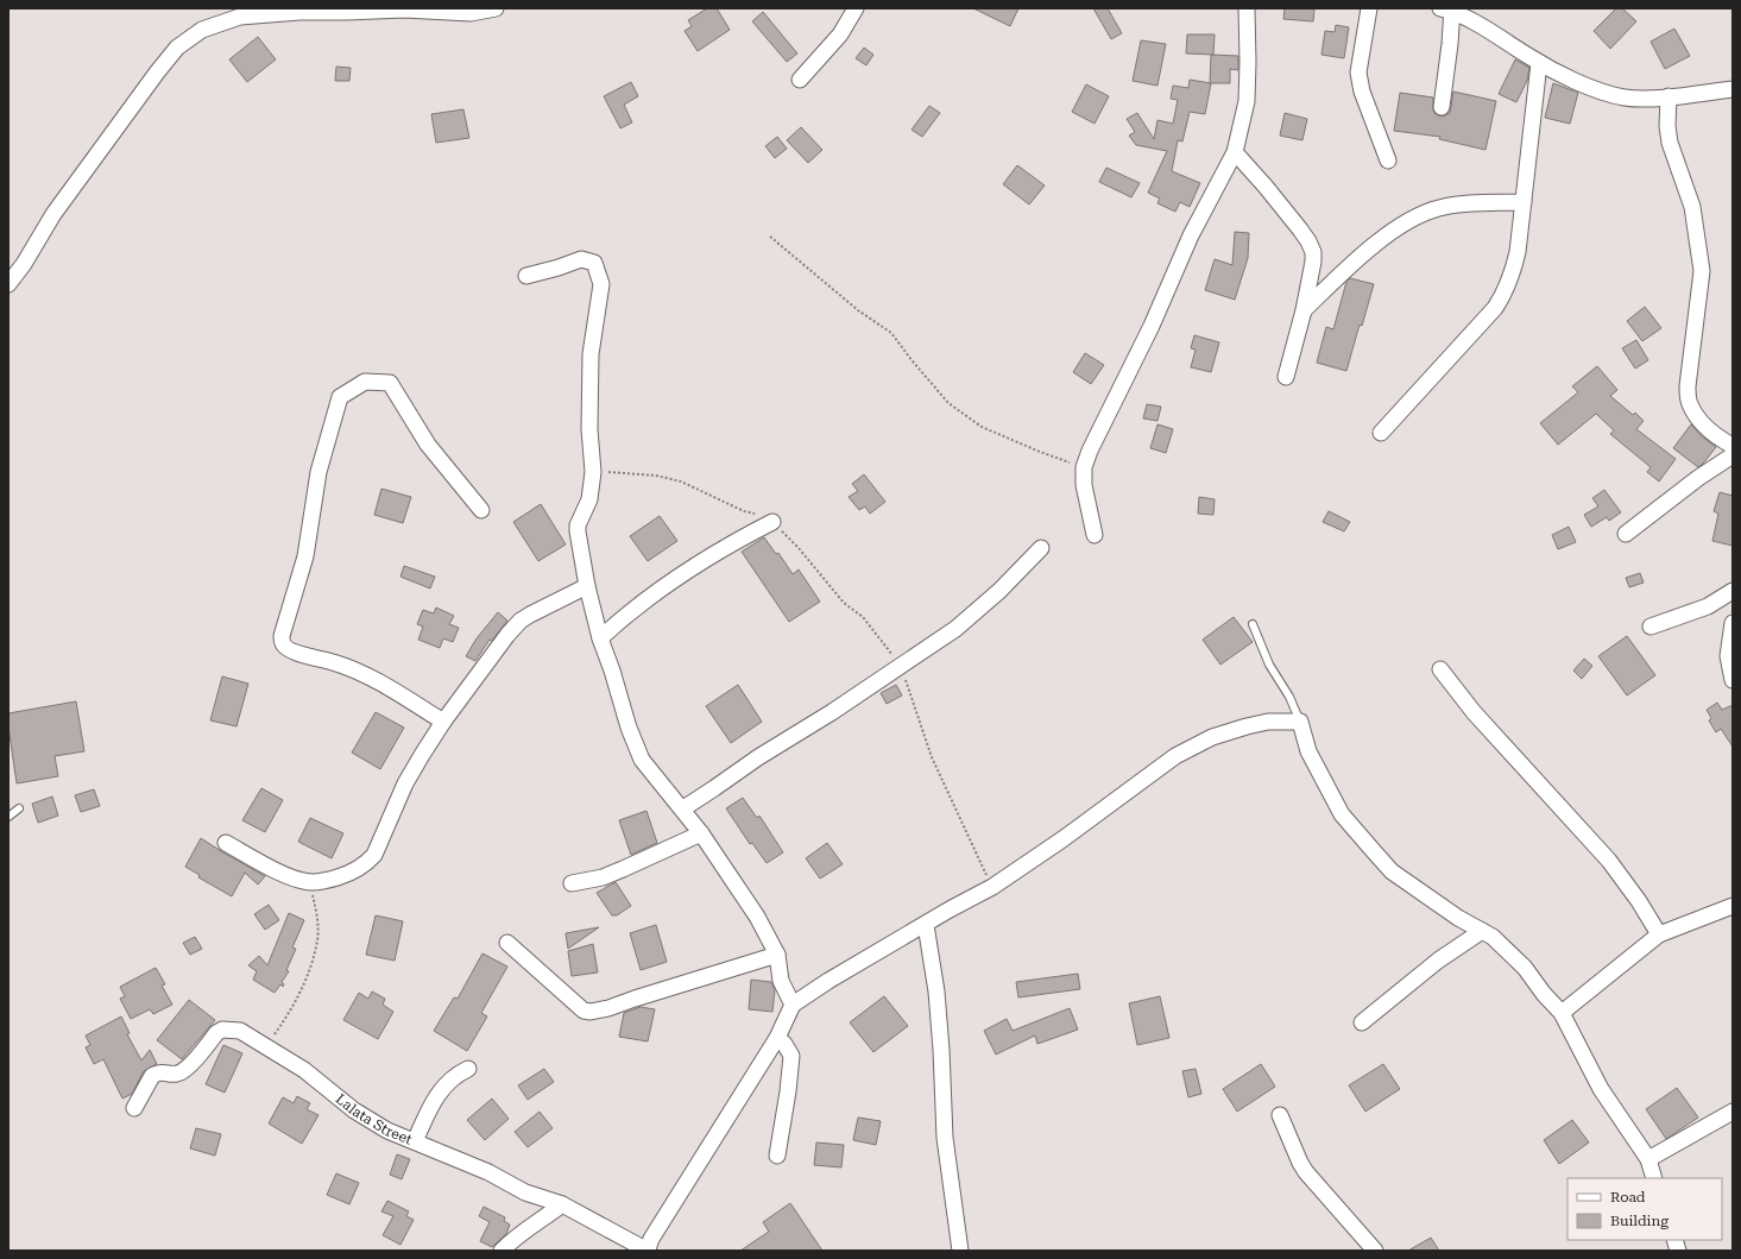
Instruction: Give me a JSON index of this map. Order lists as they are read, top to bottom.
{
  "streets": {
    "street": ["Lalata Street"]
  },
  "legend": ["Road", "Building"]
}
